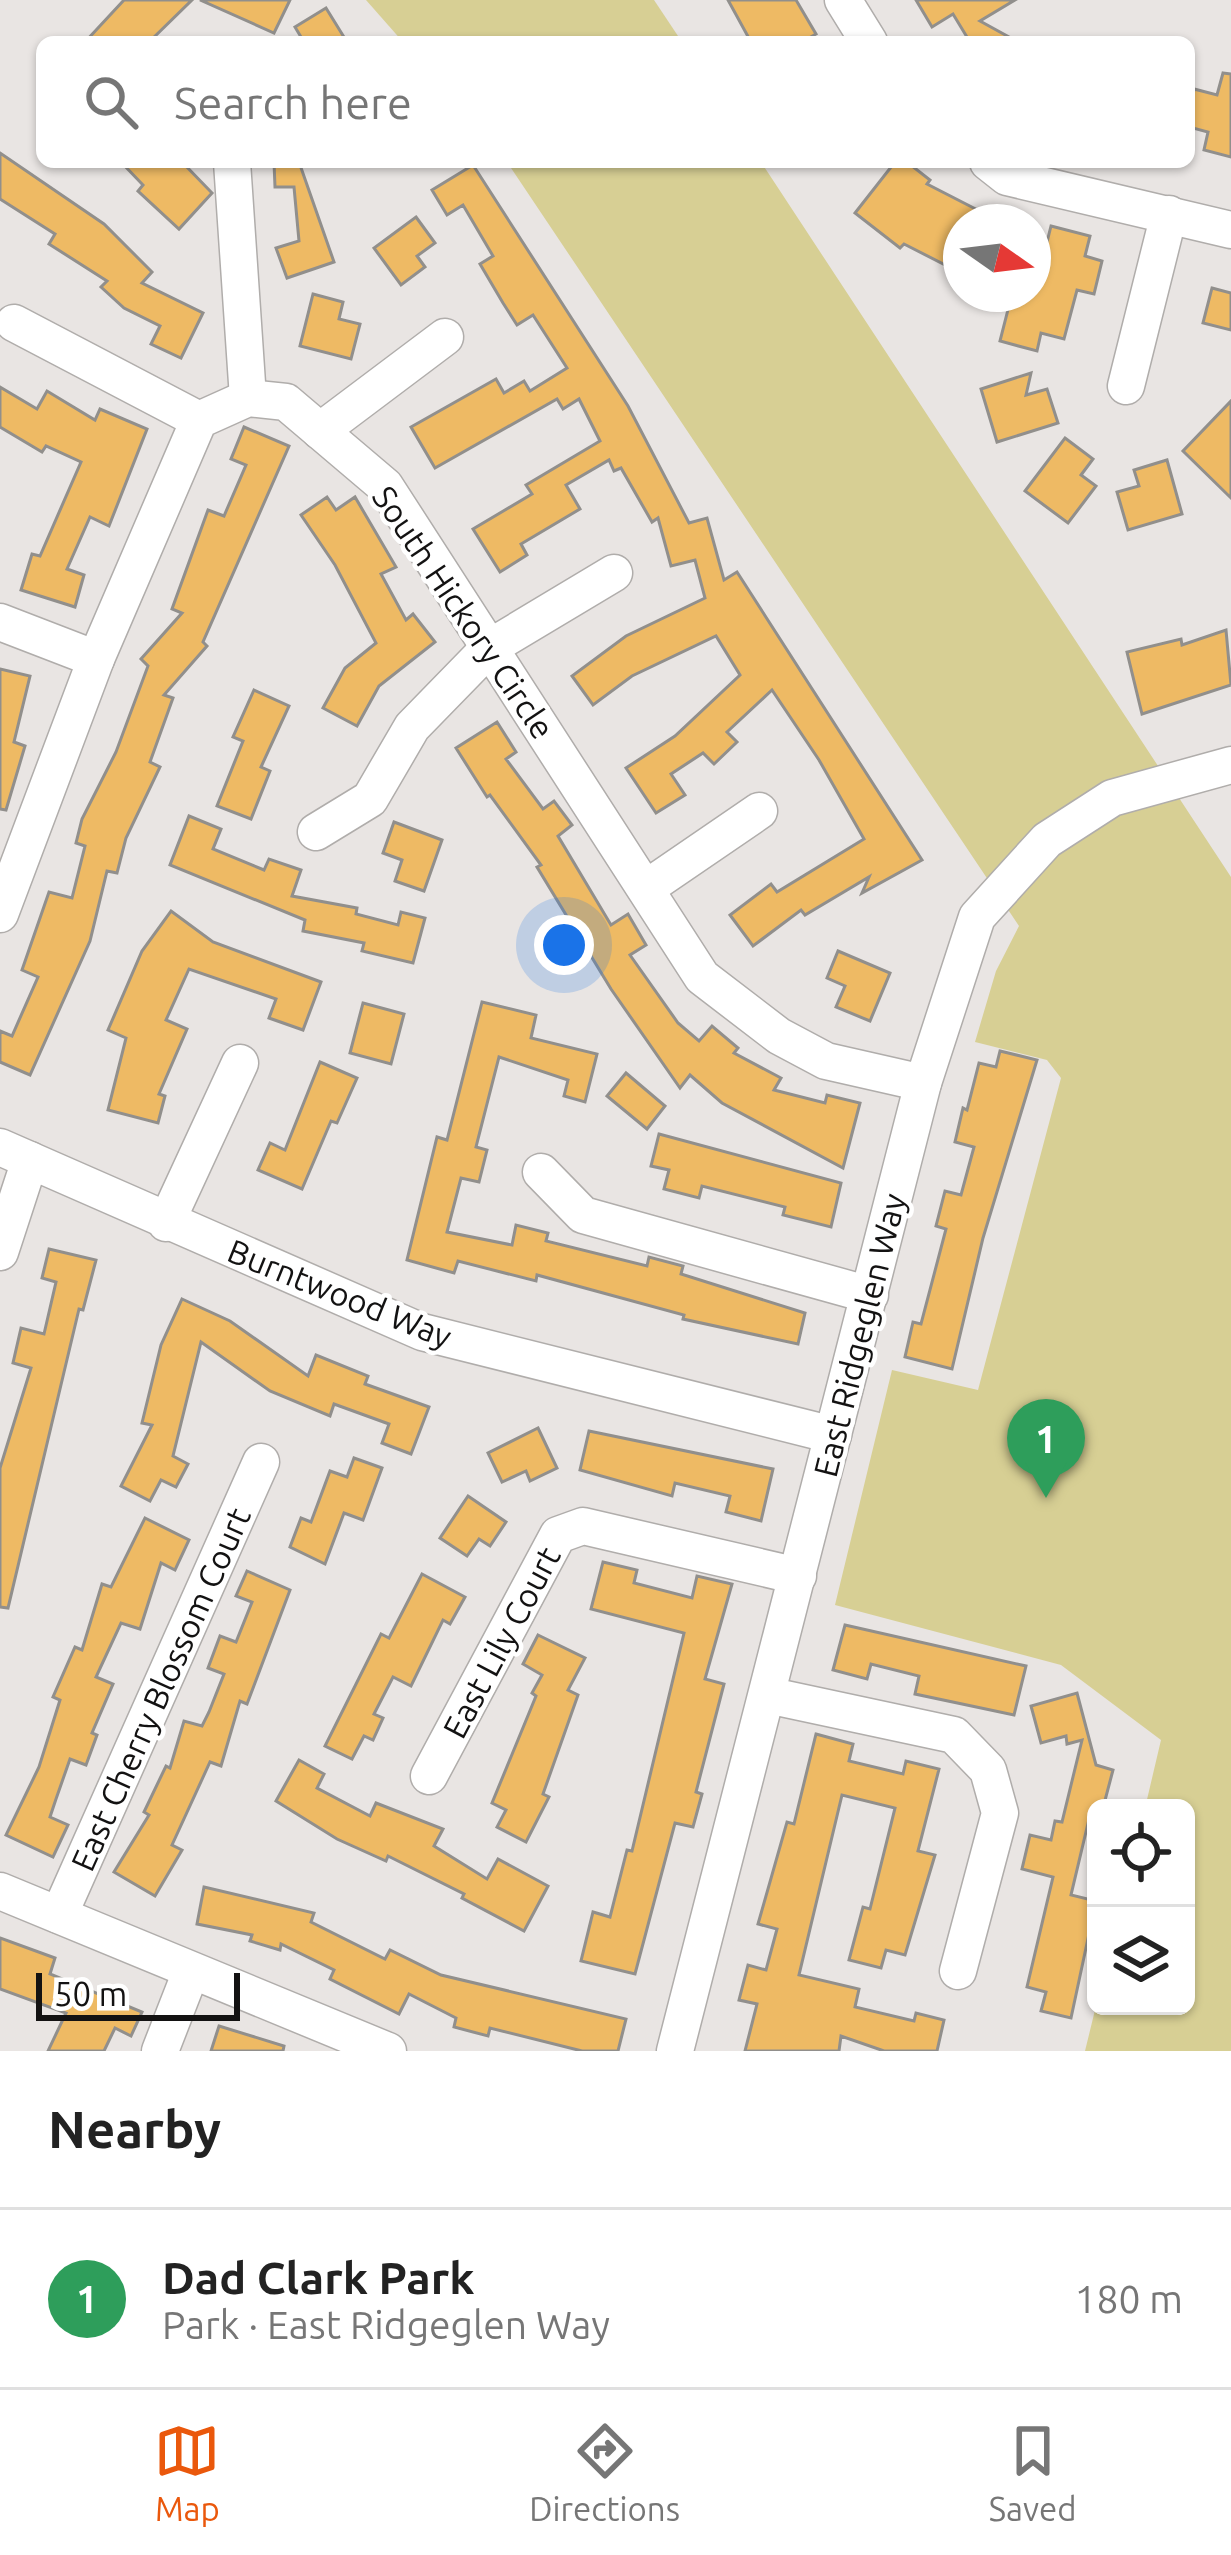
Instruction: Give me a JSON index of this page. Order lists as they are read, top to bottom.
{
  "streets": {
    "street": [
      "South Hickory Circle",
      "Burntwood Way",
      "East Ridgeglen Way",
      "East Lily Court",
      "East Cherry Blossom Court"
    ]
  },
  "crossings": [
    ["South Hickory Circle", "East Ridgeglen Way"],
    ["Burntwood Way", "East Ridgeglen Way"],
    ["East Ridgeglen Way", "East Lily Court"]
  ],
  "scale_bar": "50 m",
  "north": "right",
  "page": {
    "search": "Search here",
    "pins": "1",
    "scale": "50 m",
    "heading": "Nearby",
    "list": [
      {
        "mark": "1",
        "name": "Dad Clark Park",
        "note": "Park · East Ridgeglen Way",
        "value": "180 m"
      }
    ],
    "nav": ["Map", "Directions", "Saved"]
  }
}
